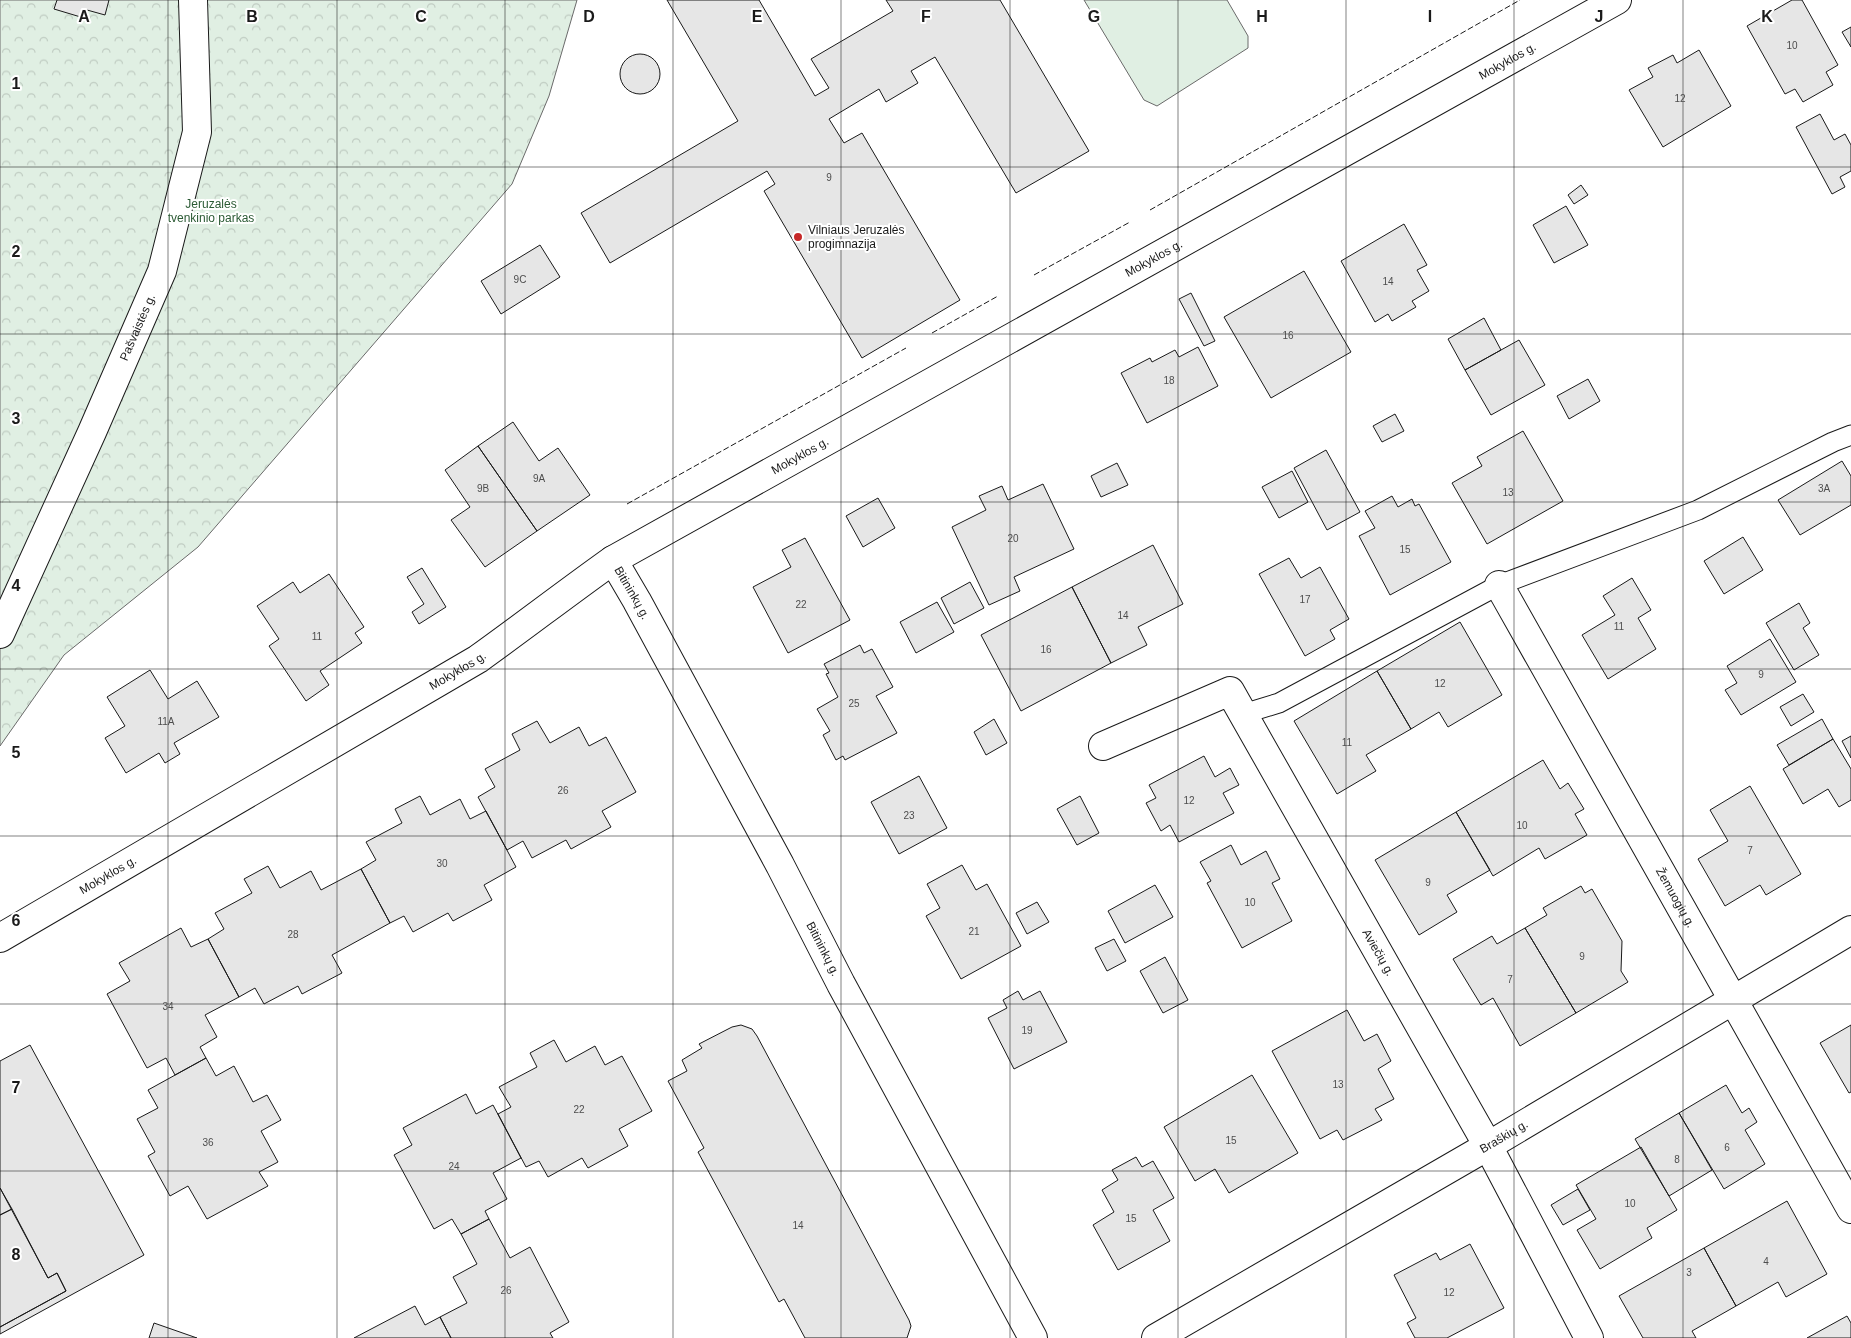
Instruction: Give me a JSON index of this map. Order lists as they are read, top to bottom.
{
  "streets": {
    "street": [
      "Mokyklos g.",
      "Pašvaistės g.",
      "Bitininkų g.",
      "Žemuogių g.",
      "Aviečių g.",
      "Braškių g."
    ]
  },
  "crossings": [
    ["Mokyklos g.", "Bitininkų g."],
    ["Žemuogių g.", "Braškių g."],
    ["Aviečių g.", "Braškių g."]
  ],
  "parks": ["Jeruzalės tvenkinio parkas"],
  "places": ["Vilniaus Jeruzalės progimnazija"],
  "house_numbers": [
    "10",
    "12",
    "9",
    "9C",
    "14",
    "16",
    "18",
    "9A",
    "9B",
    "3A",
    "13",
    "20",
    "15",
    "17",
    "22",
    "14",
    "11",
    "11",
    "16",
    "9",
    "12",
    "25",
    "11A",
    "11",
    "26",
    "12",
    "23",
    "10",
    "7",
    "30",
    "9",
    "10",
    "21",
    "28",
    "9",
    "7",
    "34",
    "19",
    "13",
    "22",
    "15",
    "36",
    "6",
    "8",
    "24",
    "10",
    "15",
    "14",
    "4",
    "3",
    "26",
    "12"
  ],
  "grid": {
    "columns": [
      "A",
      "B",
      "C",
      "D",
      "E",
      "F",
      "G",
      "H",
      "I",
      "J",
      "K"
    ],
    "rows": [
      "1",
      "2",
      "3",
      "4",
      "5",
      "6",
      "7",
      "8"
    ]
  }
}
